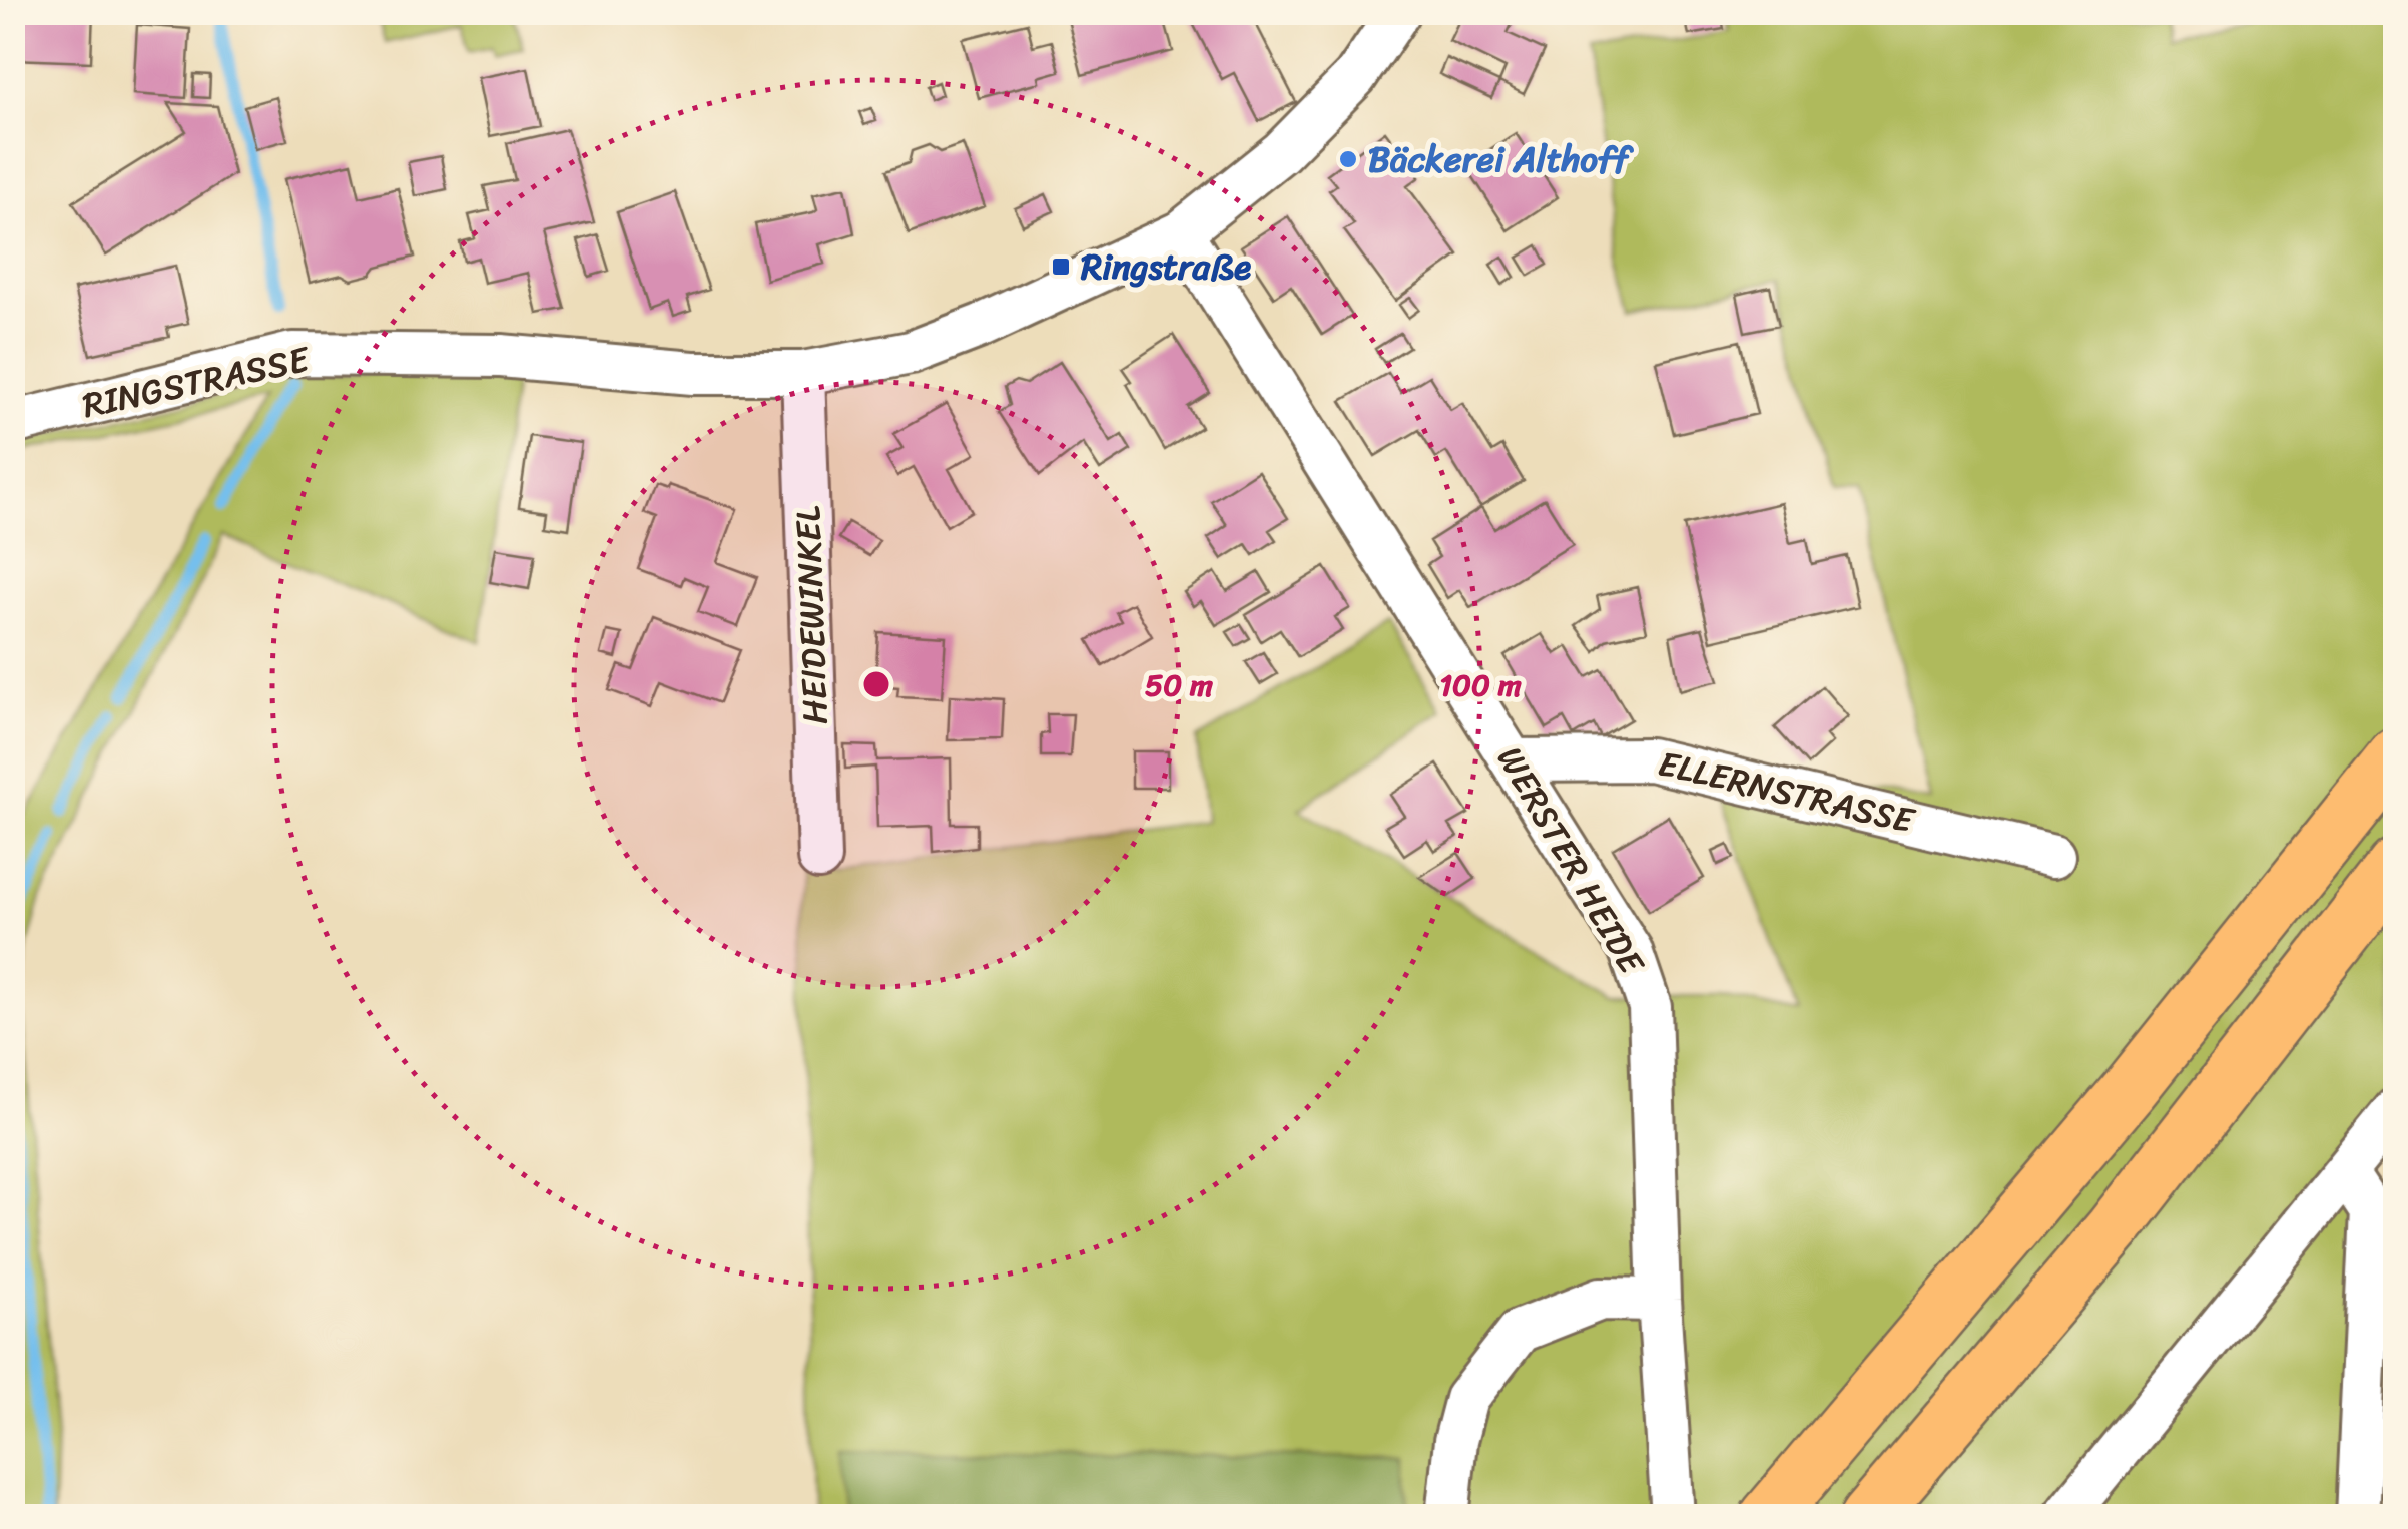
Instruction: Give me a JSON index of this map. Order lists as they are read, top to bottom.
{
  "streets": {
    "street": [
      "RINGSTRASSE",
      "HEIDEWINKEL",
      "ELLERNSTRASSE",
      "WERSTER HEIDE"
    ]
  },
  "crossings": [
    ["RINGSTRASSE", "HEIDEWINKEL"],
    ["RINGSTRASSE", "WERSTER HEIDE"],
    ["ELLERNSTRASSE", "WERSTER HEIDE"]
  ],
  "places": {
    "other": ["Bäckerei Althoff"],
    "transit": ["Ringstraße"]
  },
  "rings": ["50 m", "100 m"]
}
